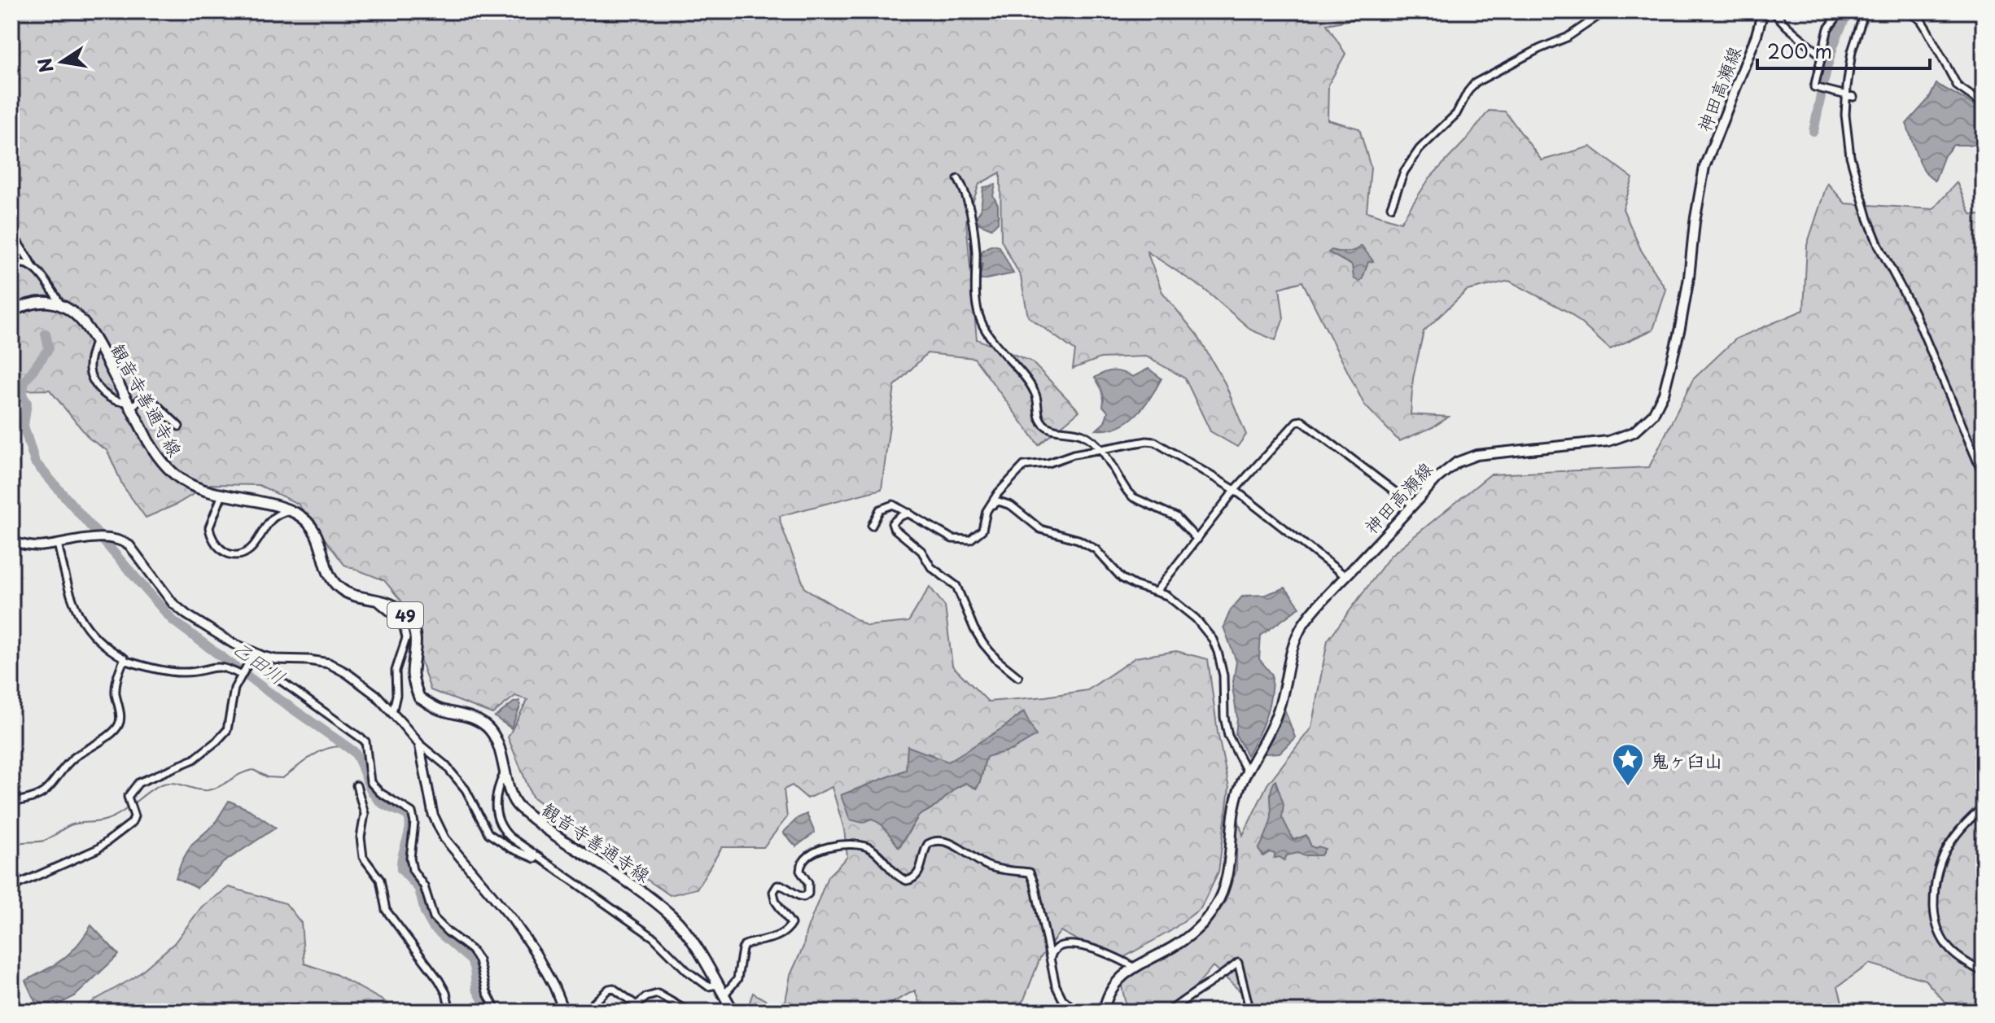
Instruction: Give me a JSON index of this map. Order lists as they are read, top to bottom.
{
  "streets": {
    "main road": ["神田高瀬線", "観音寺善通寺線", "49"]
  },
  "water": ["乙田川"],
  "places": {
    "place": ["鬼ヶ臼山"]
  },
  "scale_bar": "200 m",
  "north": "left"
}
